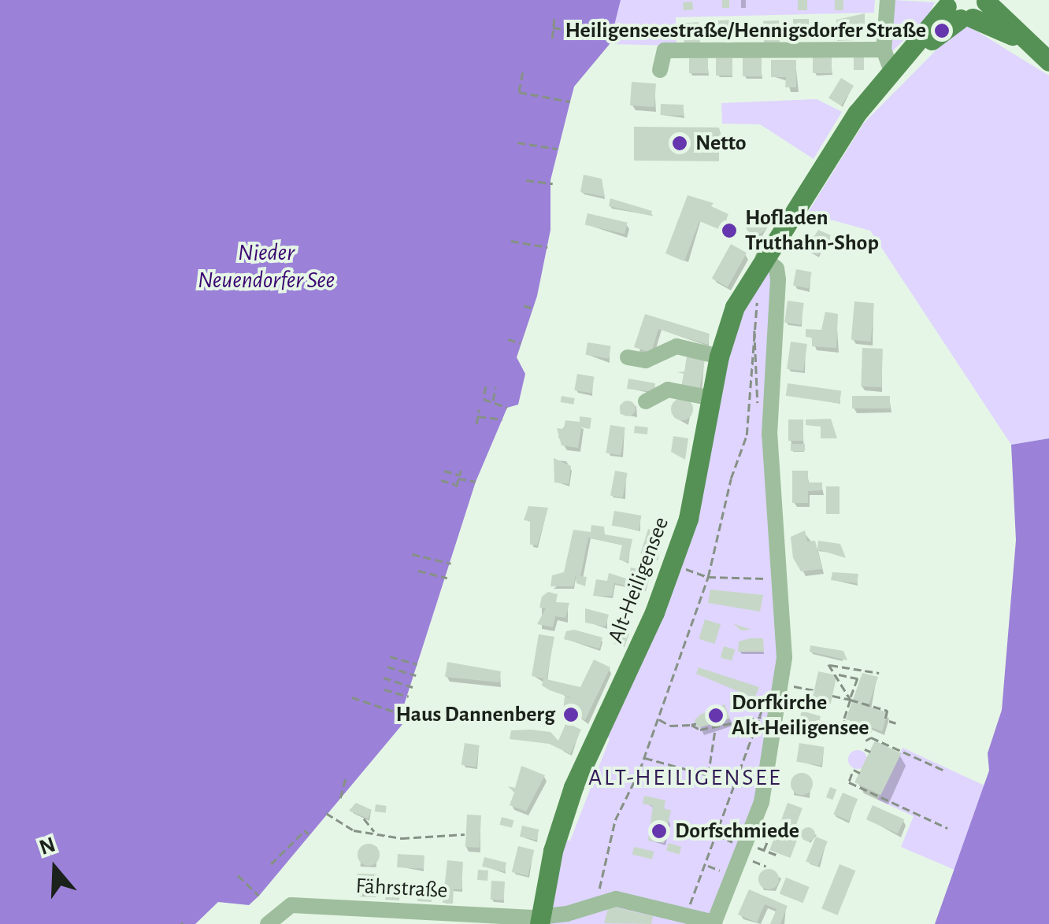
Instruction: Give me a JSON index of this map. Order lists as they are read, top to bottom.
{
  "streets": {
    "main road": ["Alt-Heiligensee"],
    "street": ["Fährstraße"]
  },
  "crossings": [
    ["Alt-Heiligensee", "Fährstraße"]
  ],
  "districts": ["ALT-HEILIGENSEE"],
  "water": ["Nieder Neuendorfer See"],
  "places": [
    "Heiligenseestraße/Hennigsdorfer Straße",
    "Netto",
    "Hofladen Truthahn-Shop",
    "Haus Dannenberg",
    "Dorfkirche Alt-Heiligensee",
    "Dorfschmiede"
  ],
  "north": "top"
}
